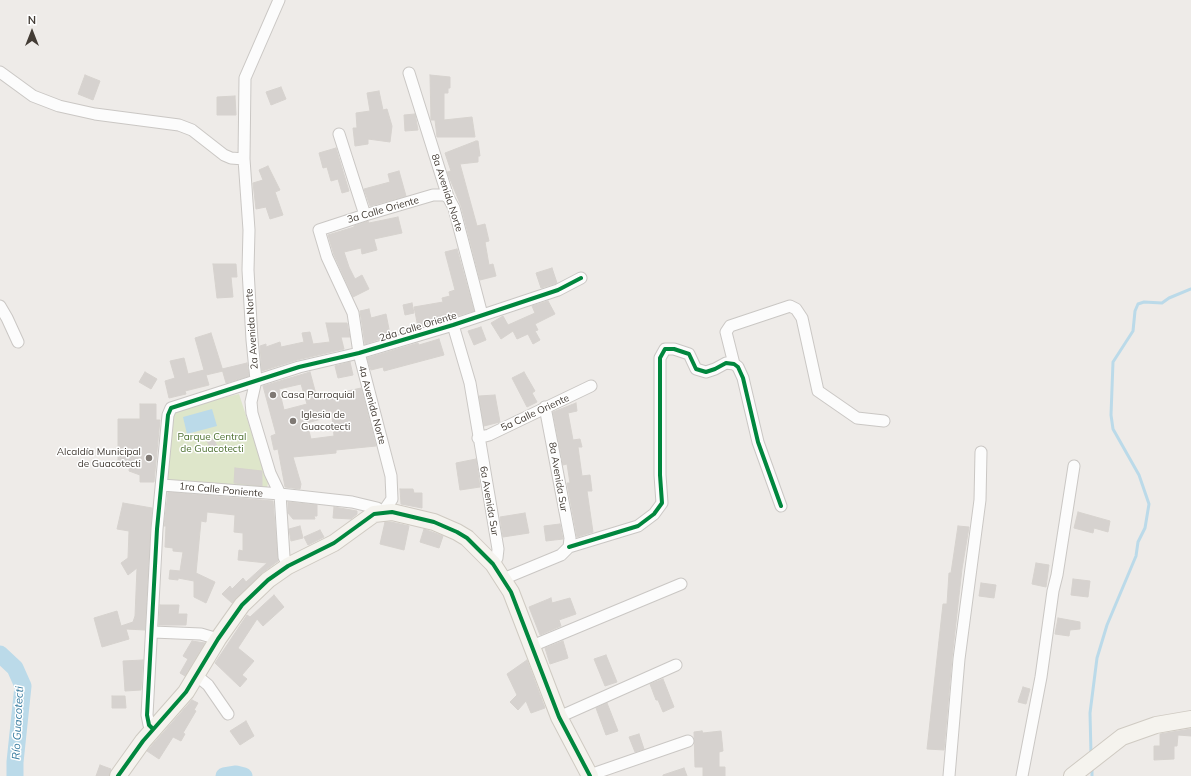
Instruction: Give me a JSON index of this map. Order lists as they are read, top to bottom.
{
  "streets": {
    "street": [
      "8a Avenida Norte",
      "3a Calle Oriente",
      "2da Calle Oriente",
      "2a Avenida Norte",
      "4a Avenida Norte",
      "5a Calle Oriente",
      "8a Avenida Sur",
      "1ra Calle Poniente",
      "6a Avenida Sur"
    ]
  },
  "crossings": [
    ["8a Avenida Norte", "3a Calle Oriente"],
    ["8a Avenida Norte", "2da Calle Oriente"],
    ["3a Calle Oriente", "4a Avenida Norte"],
    ["2da Calle Oriente", "2a Avenida Norte"],
    ["2da Calle Oriente", "4a Avenida Norte"],
    ["2da Calle Oriente", "1ra Calle Poniente"],
    ["2da Calle Oriente", "6a Avenida Sur"],
    ["2a Avenida Norte", "1ra Calle Poniente"],
    ["4a Avenida Norte", "1ra Calle Poniente"],
    ["5a Calle Oriente", "8a Avenida Sur"],
    ["5a Calle Oriente", "6a Avenida Sur"]
  ],
  "water": ["Río Guacotecti"],
  "parks": ["Parque Central de Guacotecti"],
  "places": ["Casa Parroquial", "Iglesia de Guacotecti", "Alcaldía Municipal de Guacotecti"],
  "north": "top"
}
